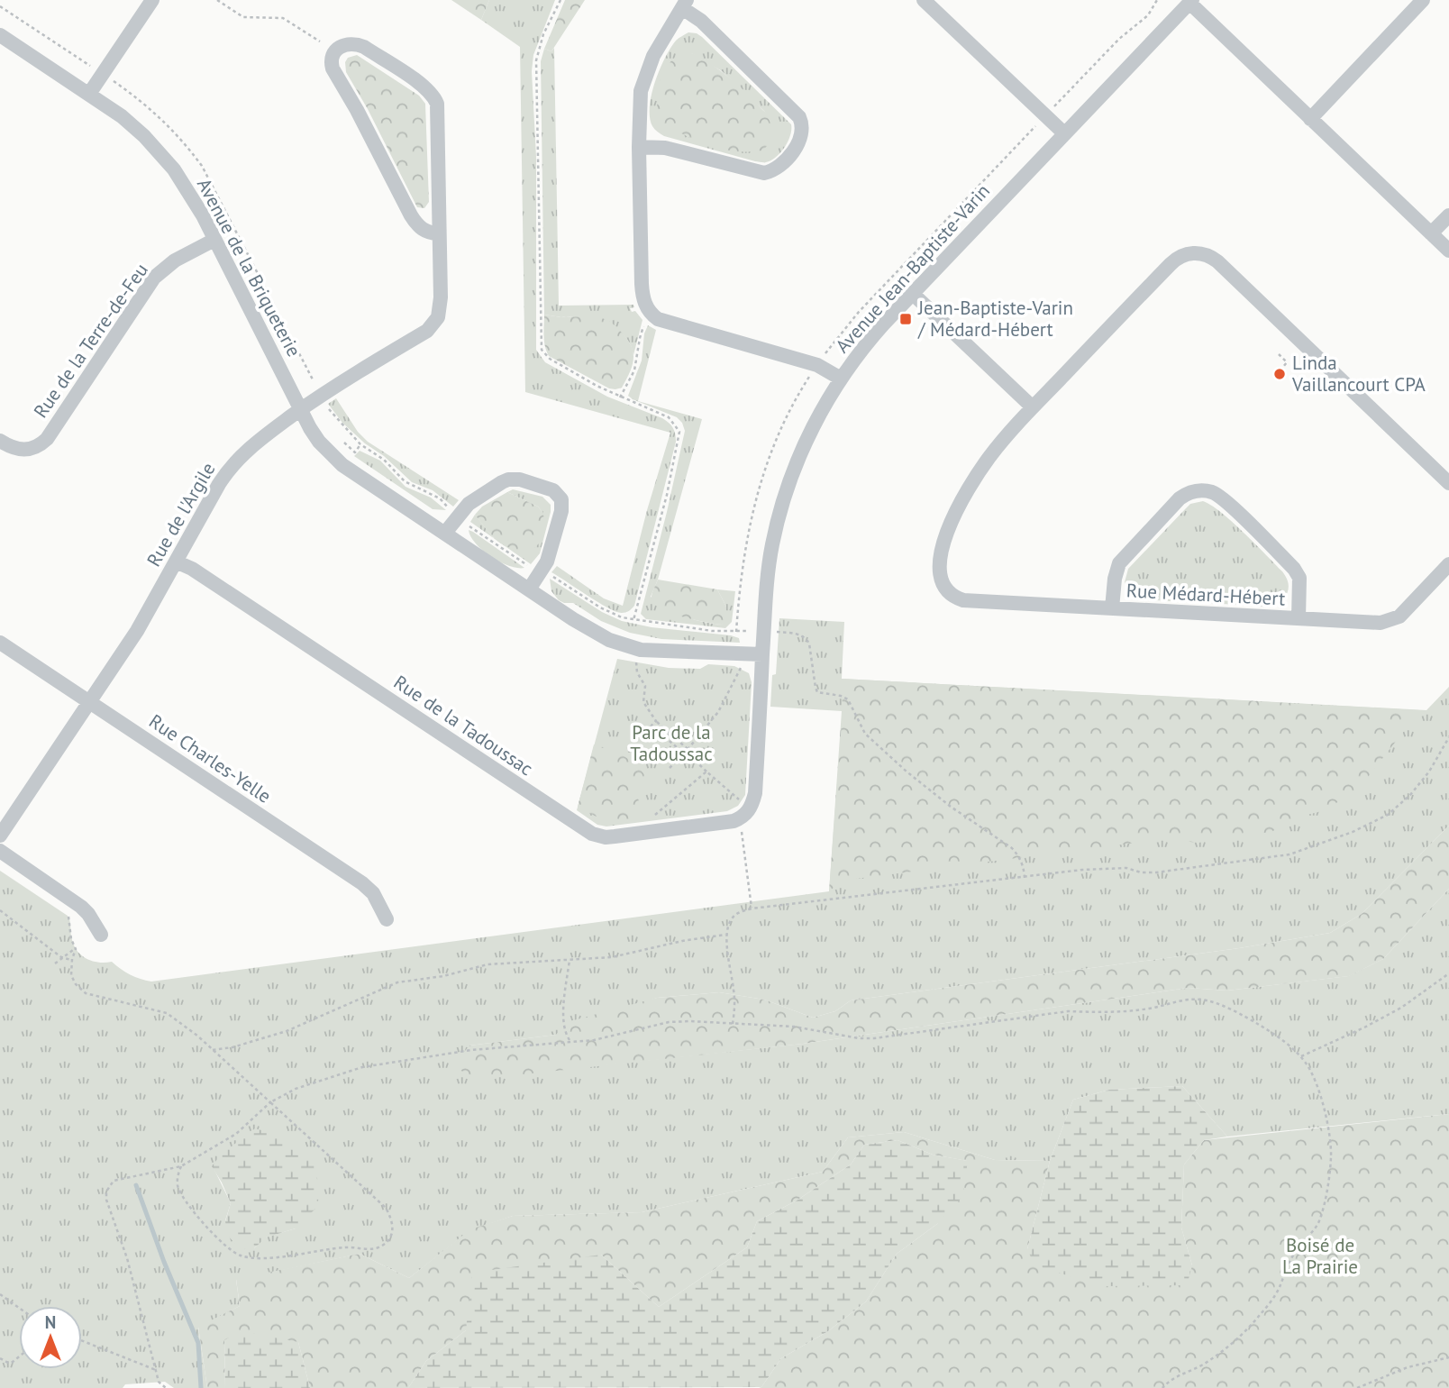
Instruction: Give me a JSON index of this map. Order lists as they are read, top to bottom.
{
  "streets": {
    "street": [
      "Avenue de la Briqueterie",
      "Avenue Jean-Baptiste-Varin",
      "Rue de la Terre-de-Feu",
      "Rue de l'Argile",
      "Rue Médard-Hébert",
      "Rue de la Tadoussac",
      "Rue Charles-Yelle"
    ]
  },
  "crossings": [
    ["Avenue de la Briqueterie", "Avenue Jean-Baptiste-Varin"],
    ["Avenue de la Briqueterie", "Rue de la Terre-de-Feu"],
    ["Avenue de la Briqueterie", "Rue de l'Argile"],
    ["Avenue Jean-Baptiste-Varin", "Rue de la Tadoussac"],
    ["Rue de l'Argile", "Rue de la Tadoussac"],
    ["Rue de l'Argile", "Rue Charles-Yelle"]
  ],
  "parks": ["Parc de la Tadoussac", "Boisé de La Prairie"],
  "places": {
    "transit": ["Jean-Baptiste-Varin / Médard-Hébert"],
    "other": ["Linda Vaillancourt CPA"]
  },
  "north": "top"
}
